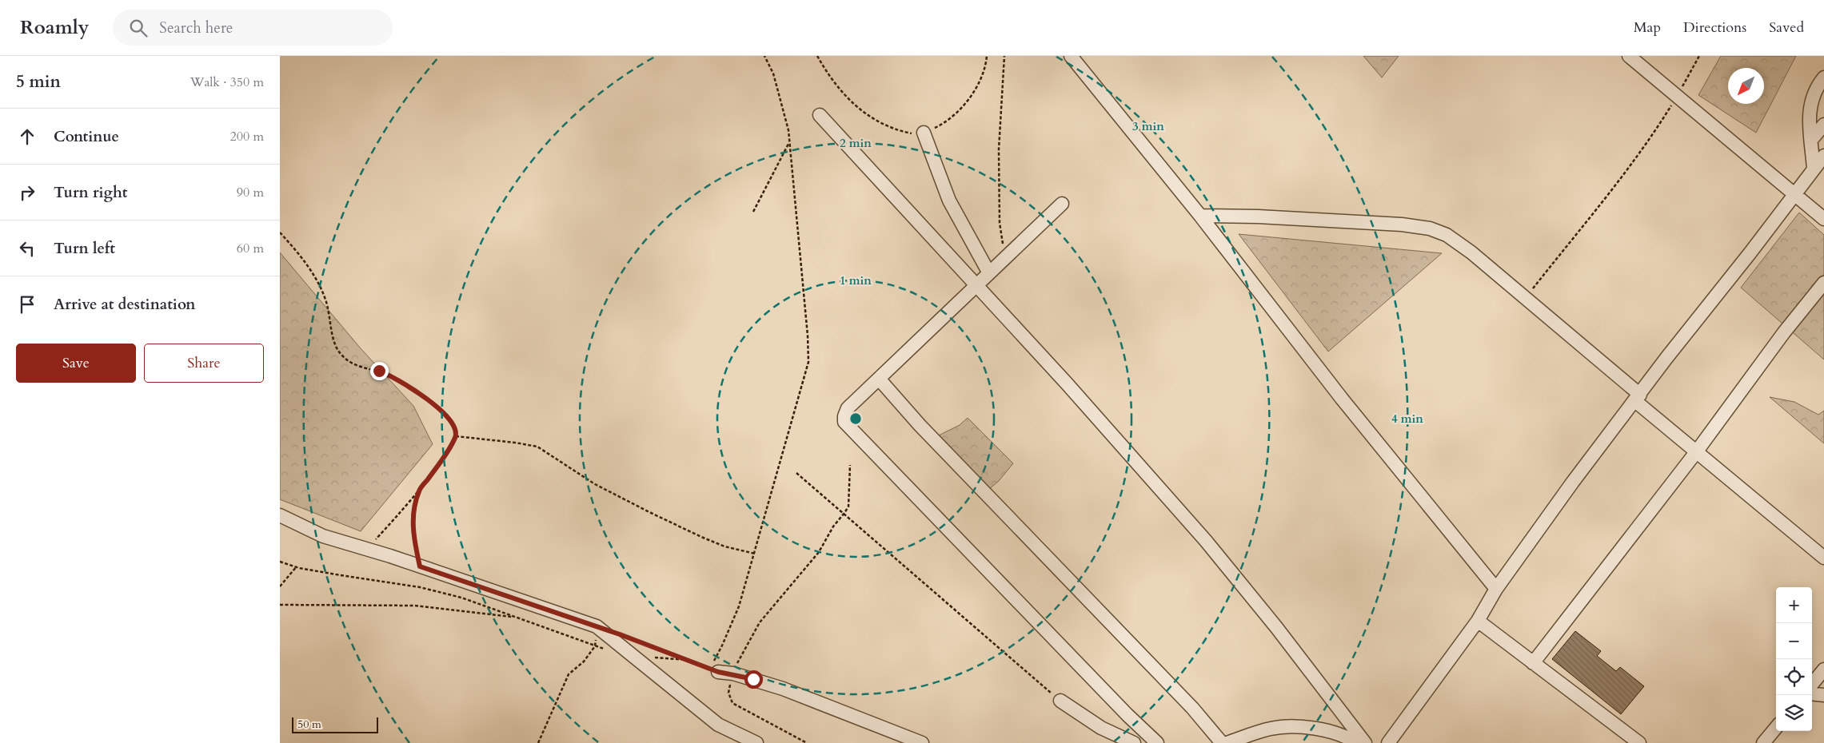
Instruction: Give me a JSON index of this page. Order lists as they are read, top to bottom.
{
  "scale_bar": "50 m",
  "north": "bottom left",
  "page": {
    "header": "Roamly",
    "search": "Search here",
    "nav": ["Map", "Directions", "Saved"],
    "heading": ["5 min", "Walk · 350 m"],
    "list": [
      ["Continue", "200 m"],
      ["Turn right", "90 m"],
      ["Turn left", "60 m"],
      "Arrive at destination"
    ],
    "buttons": ["Save", "Share"],
    "map_buttons": ["+", "−"],
    "scale": "50 m"
  },
  "rings": [
    "3 min",
    "2 min",
    "1 min",
    "4 min"
  ]
}
